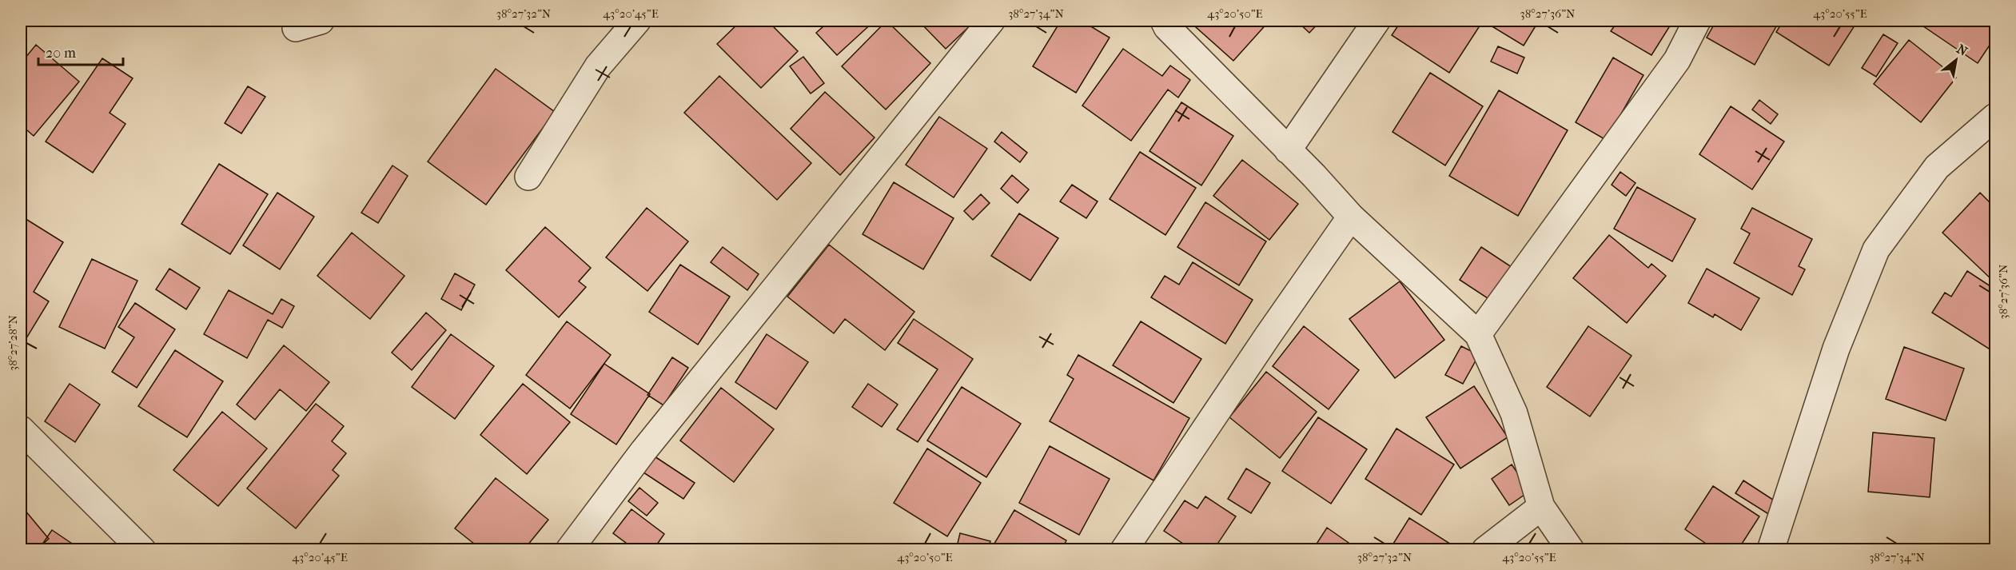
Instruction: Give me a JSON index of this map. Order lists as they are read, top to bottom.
{
  "scale_bar": "20 m",
  "north": "top right",
  "coordinates": [
    "38°27'32\"N",
    "43°20'45\"E",
    "38°27'34\"N",
    "43°20'50\"E",
    "38°27'36\"N",
    "43°20'55\"E",
    "38°27'28\"N"
  ]
}
